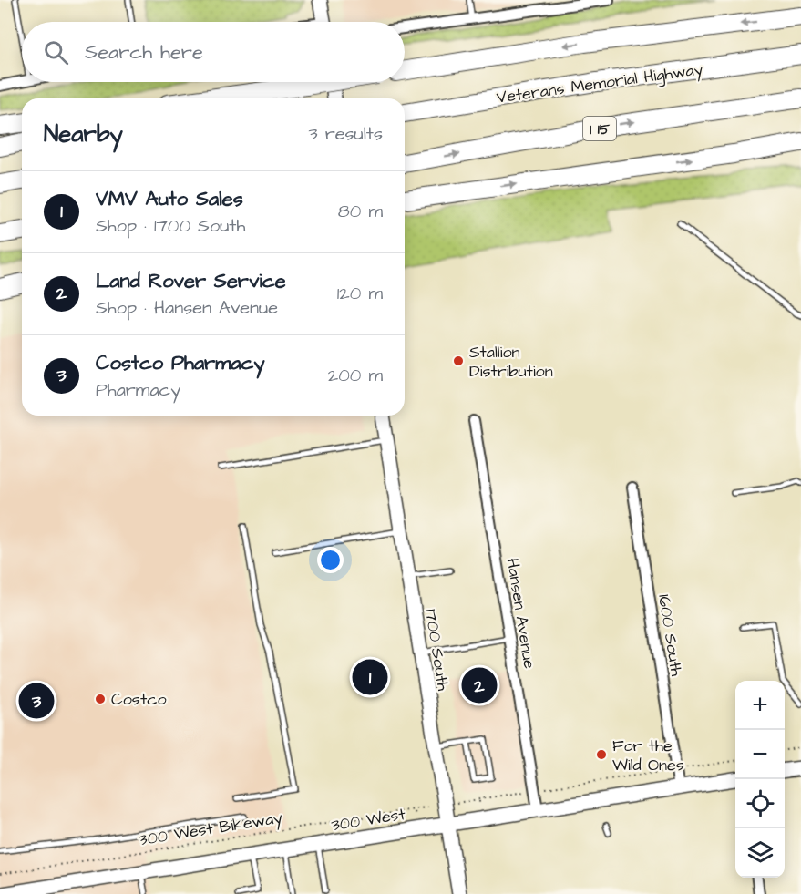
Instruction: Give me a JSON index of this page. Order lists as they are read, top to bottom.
{
  "streets": {
    "highway": ["Veterans Memorial Highway", "I 15"],
    "main road": ["1700 South", "300 West"],
    "street": ["Hansen Avenue", "1600 South"],
    "path": ["300 West Bikeway"]
  },
  "crossings": [
    ["Hansen Avenue", "300 West"],
    ["1600 South", "300 West"],
    ["1700 South", "300 West"]
  ],
  "places": ["Stallion Distribution", "Costco", "For the Wild Ones"],
  "page": {
    "search": "Search here",
    "heading": ["Nearby", "3 results"],
    "list": [
      {
        "mark": "1",
        "name": "VMV Auto Sales",
        "note": "Shop · 1700 South",
        "value": "80 m"
      },
      {
        "mark": "2",
        "name": "Land Rover Service",
        "note": "Shop · Hansen Avenue",
        "value": "120 m"
      },
      {
        "mark": "3",
        "name": "Costco Pharmacy",
        "note": "Pharmacy",
        "value": "200 m"
      }
    ],
    "pins": ["1", "2", "3"],
    "map_buttons": ["+", "−"]
  }
}
